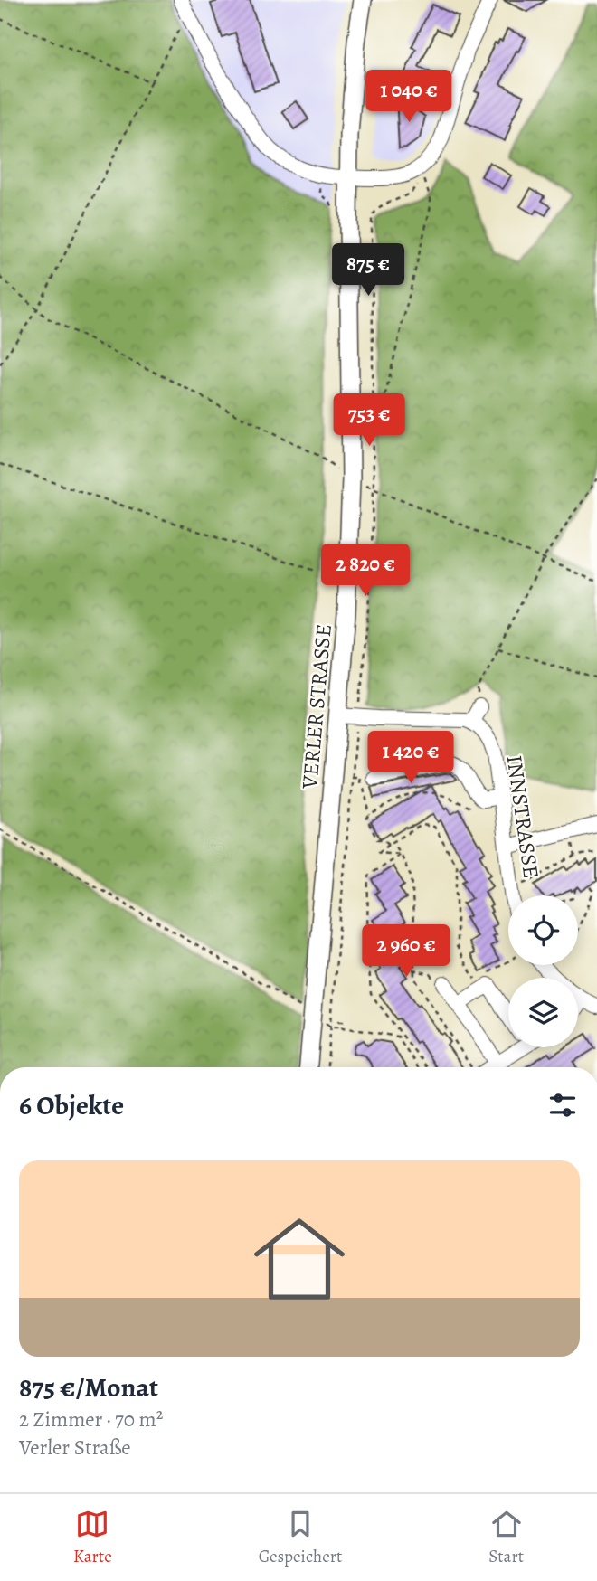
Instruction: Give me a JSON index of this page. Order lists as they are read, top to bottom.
{
  "streets": {
    "main road": ["VERLER STRASSE"],
    "street": ["INNSTRASSE"]
  },
  "page": {
    "price": [
      "1 040 €",
      "875 €",
      "753 €",
      "2 820 €",
      "1 420 €",
      "2 960 €"
    ],
    "heading": "6 Objekte",
    "list": [
      {
        "name": "875 €/Monat",
        "note": "2 Zimmer · 70 m² · Verler Straße"
      }
    ],
    "tabs": ["Karte", "Gespeichert", "Start"]
  }
}
